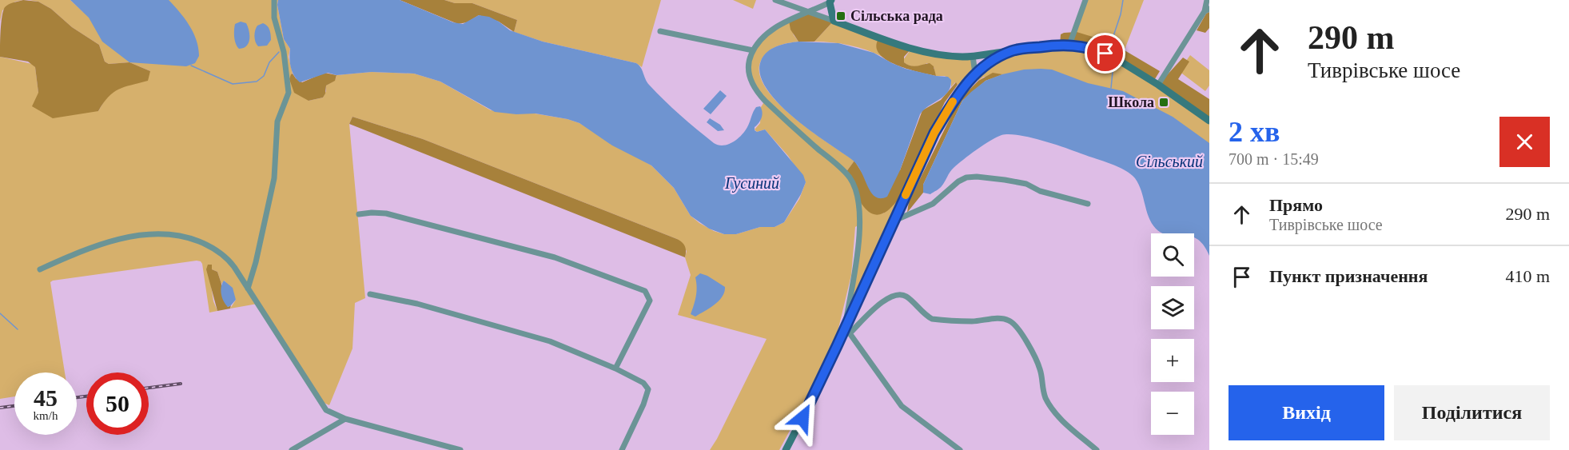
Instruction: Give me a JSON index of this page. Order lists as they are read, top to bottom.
{
  "water": ["Сільський", "Гусиний"],
  "places": {
    "transit": ["Сільська рада", "Школа"]
  },
  "page": {
    "turn": ["290 m", "Тиврівське шосе"],
    "heading": ["2 хв", "700 m · 15:49"],
    "list": [
      {
        "name": "Прямо",
        "note": "Тиврівське шосе",
        "value": "290 m"
      },
      {
        "name": "Пункт призначення",
        "value": "410 m"
      }
    ],
    "map_buttons": ["+", "−"],
    "speed": "45 km/h",
    "limit": "50",
    "buttons": ["Вихід", "Поділитися"]
  }
}
